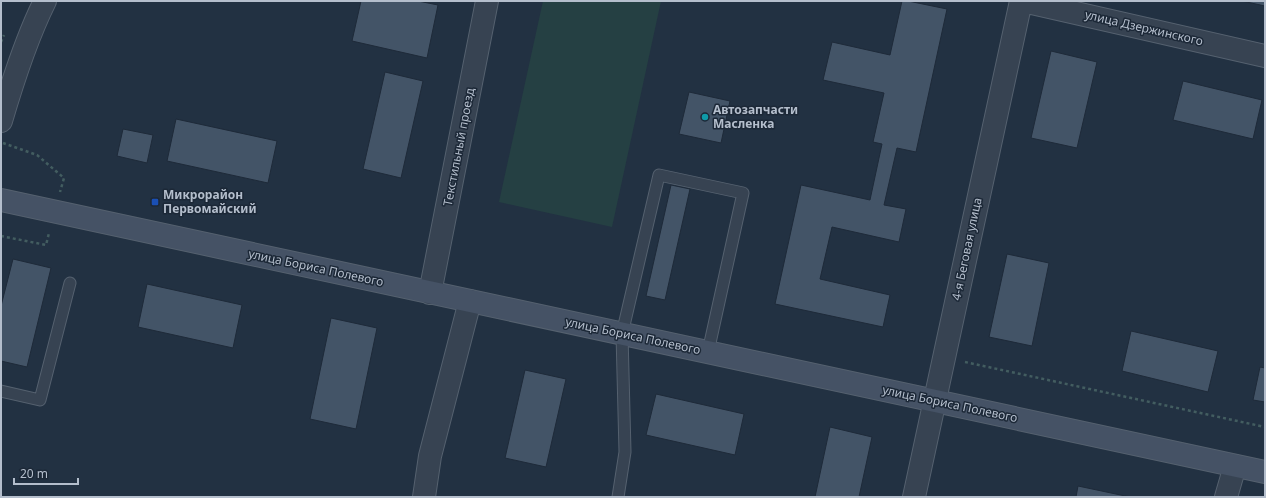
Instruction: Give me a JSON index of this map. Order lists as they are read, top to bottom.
{
  "streets": {
    "main road": ["улица Бориса Полевого"],
    "street": ["улица Дзержинского", "Текстильный проезд", "4-я Беговая улица"]
  },
  "crossings": [
    ["улица Дзержинского", "4-я Беговая улица"],
    ["Текстильный проезд", "улица Бориса Полевого"],
    ["4-я Беговая улица", "улица Бориса Полевого"]
  ],
  "places": {
    "other": ["Автозапчасти Масленка"],
    "transit": ["Микрорайон Первомайский"]
  },
  "scale_bar": "20 m"
}
